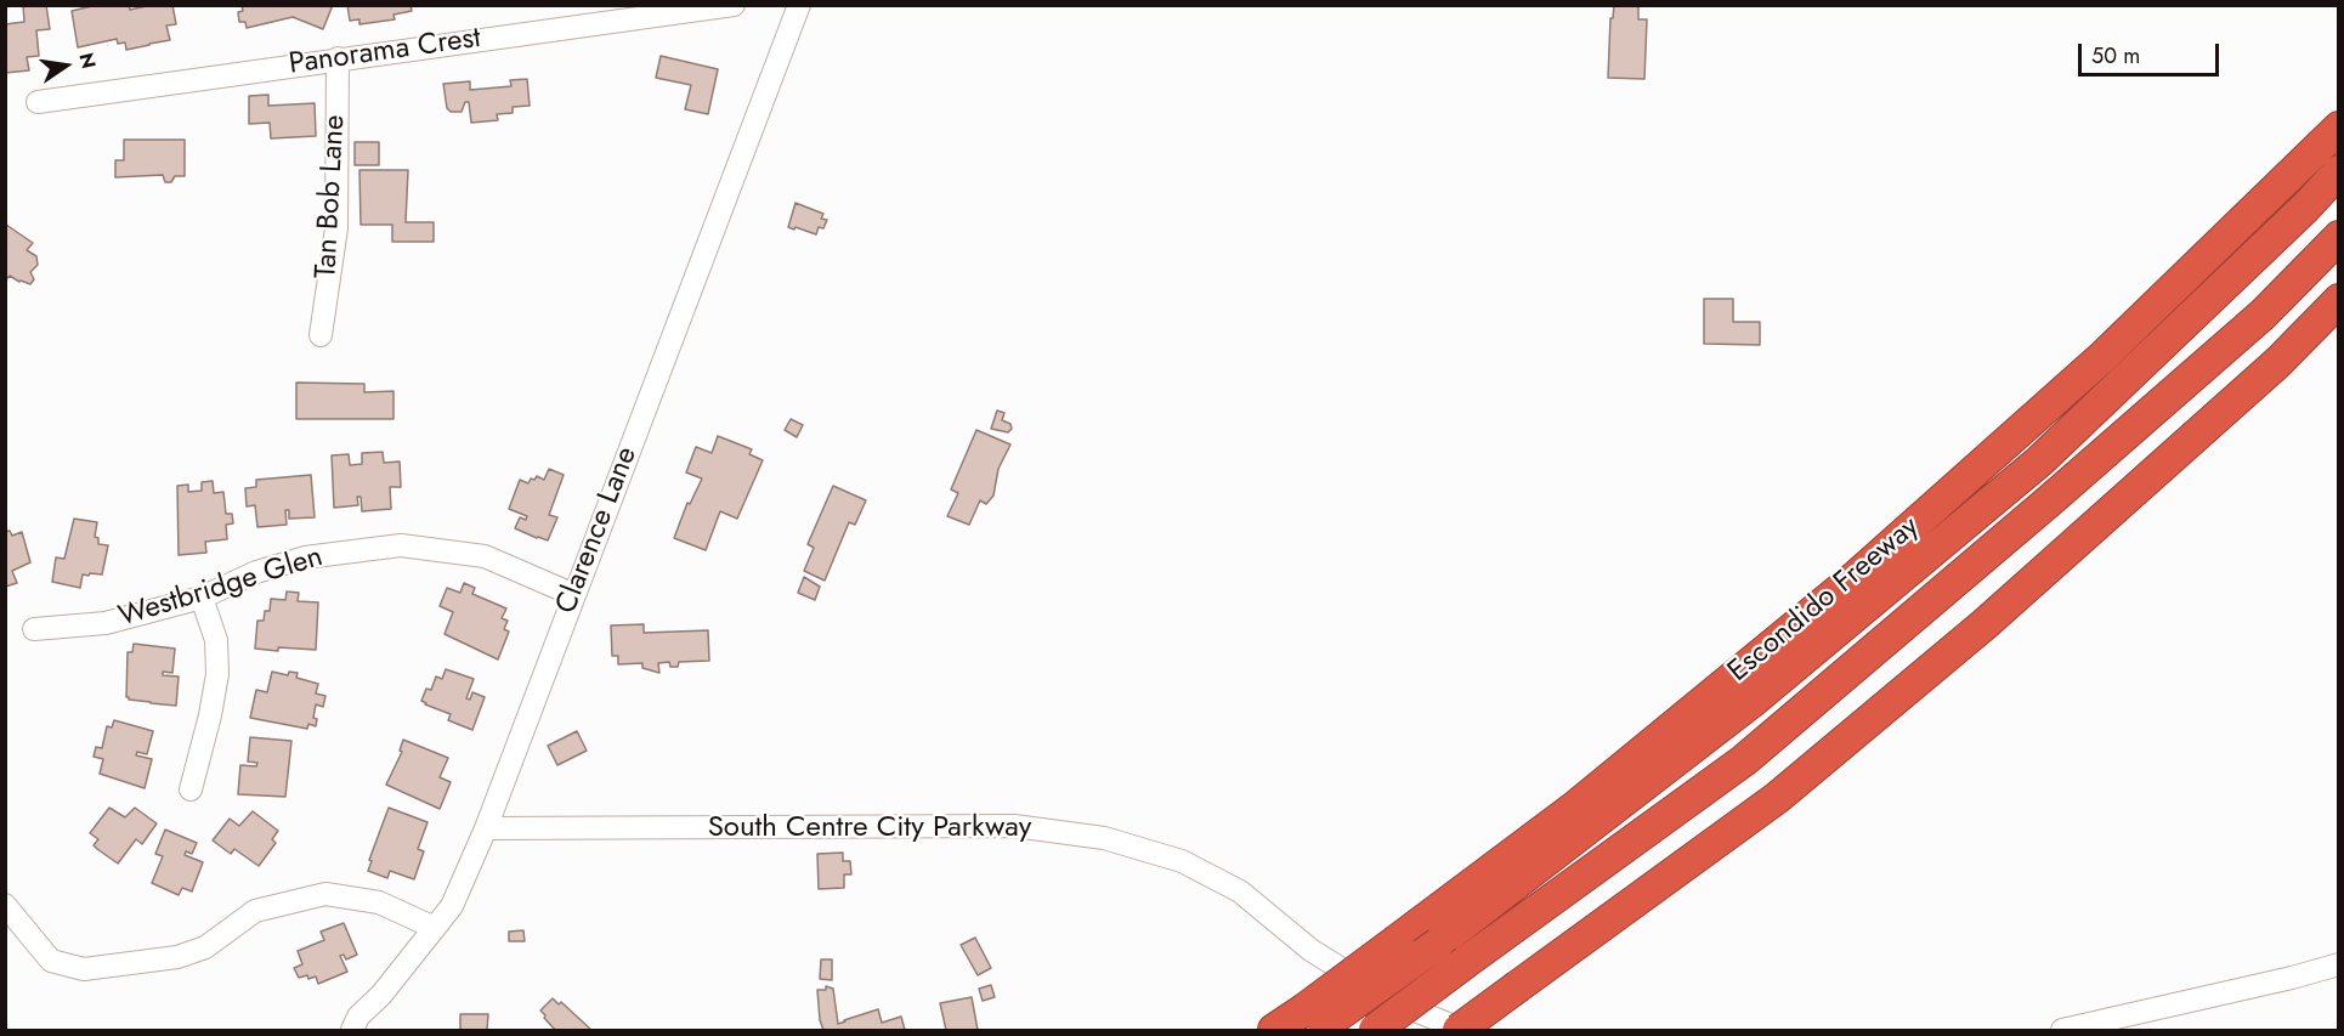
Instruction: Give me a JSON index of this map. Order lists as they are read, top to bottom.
{
  "streets": {
    "highway": ["Escondido Freeway"],
    "street": [
      "Panorama Crest",
      "Tan Bob Lane",
      "Clarence Lane",
      "Westbridge Glen",
      "South Centre City Parkway"
    ]
  },
  "crossings": [
    ["Panorama Crest", "Tan Bob Lane"],
    ["Clarence Lane", "Westbridge Glen"],
    ["Clarence Lane", "South Centre City Parkway"]
  ],
  "scale_bar": "50 m",
  "north": "right"
}
